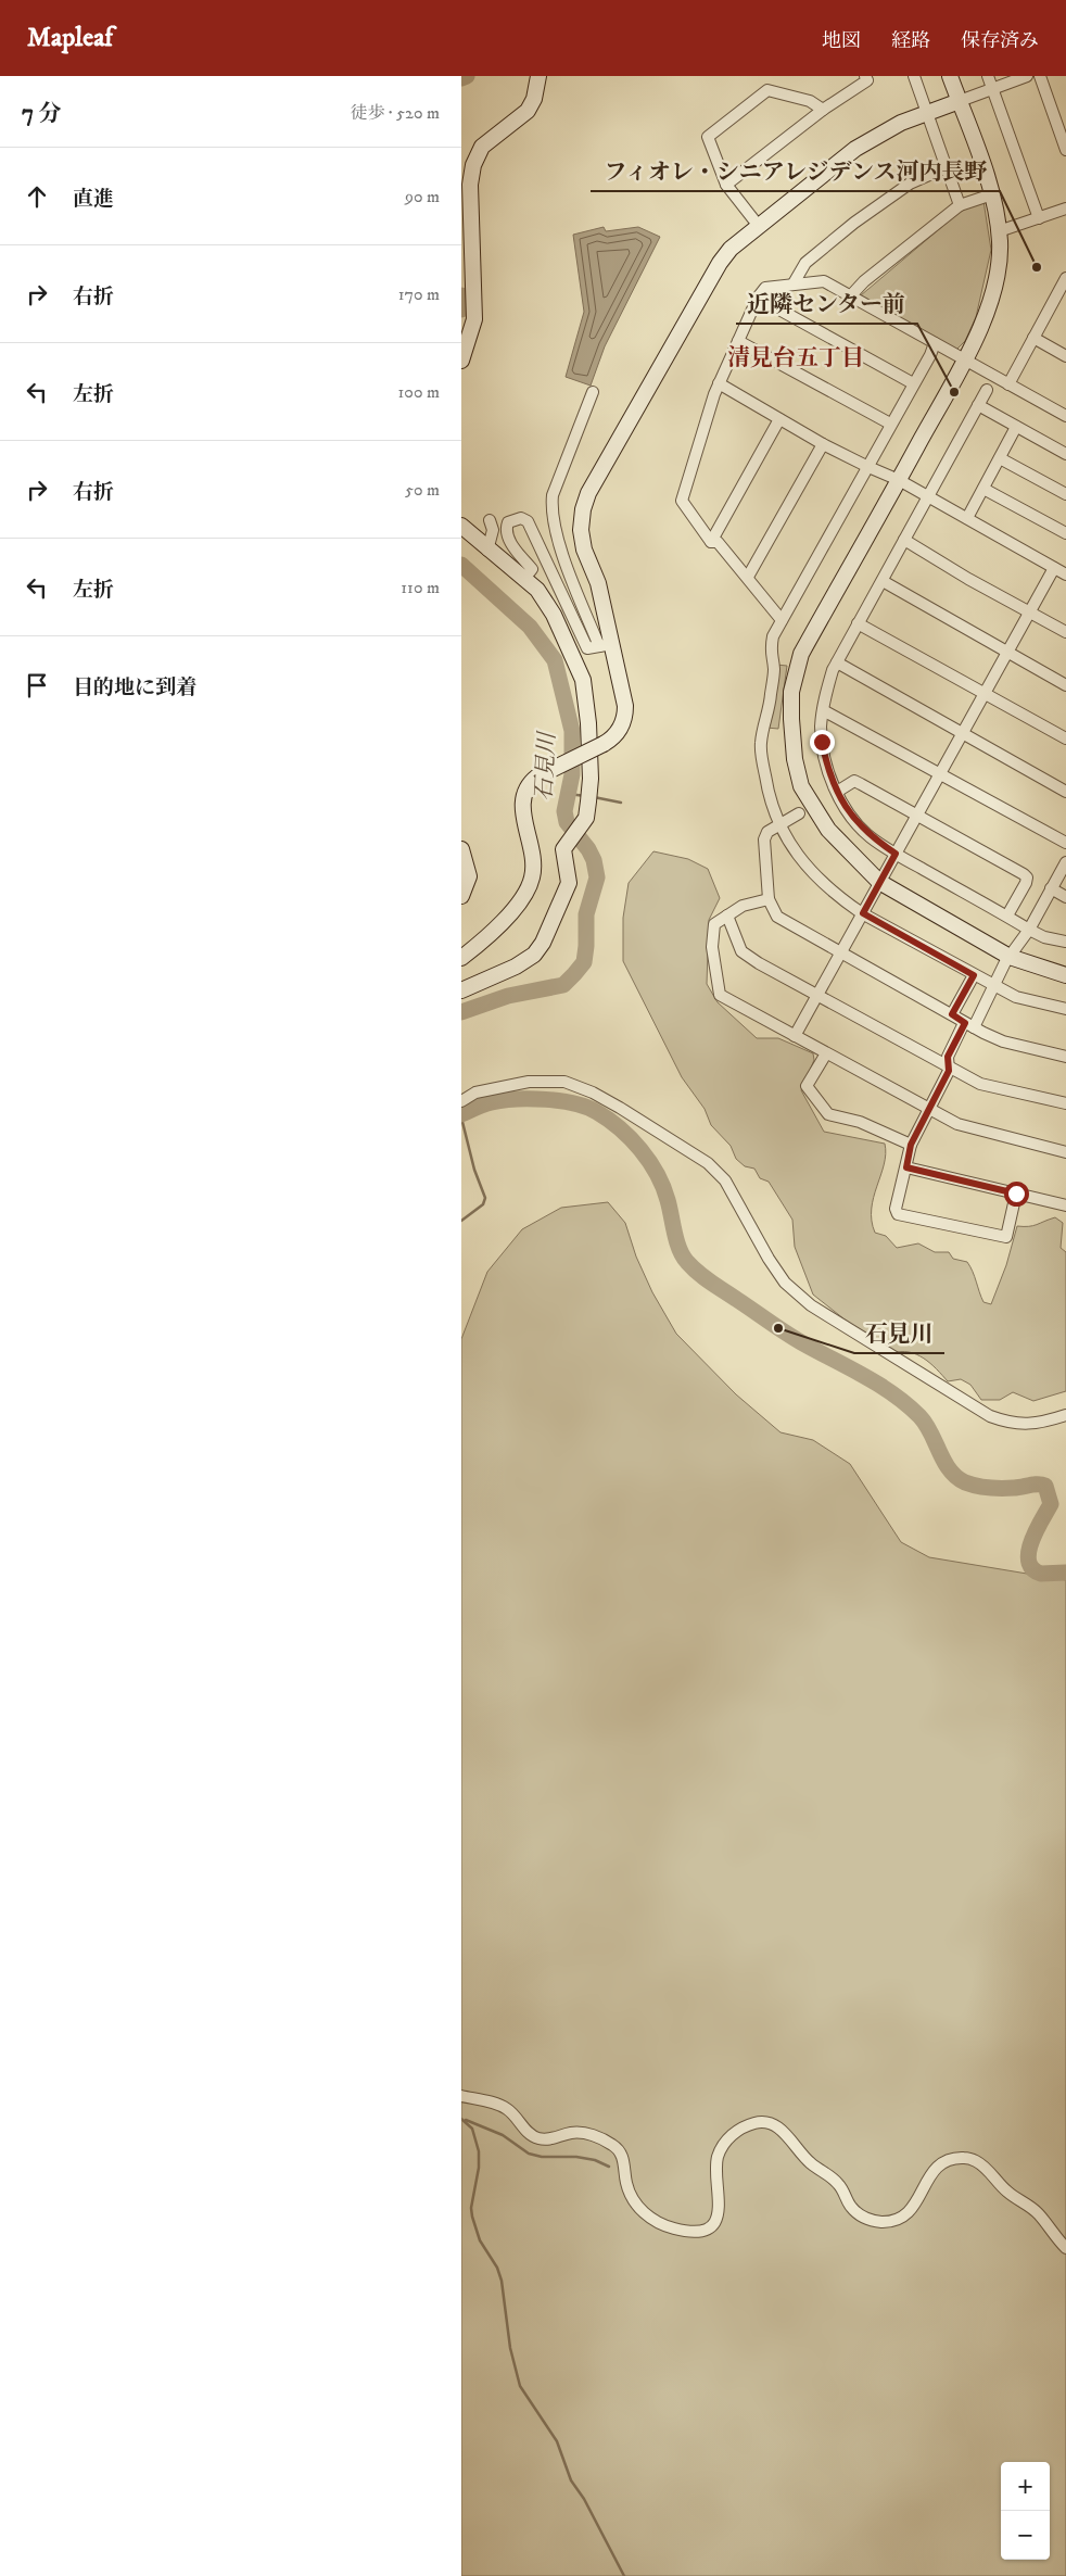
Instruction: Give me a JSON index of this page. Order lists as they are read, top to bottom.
{
  "districts": ["清見台五丁目"],
  "water": ["石見川"],
  "places": ["フィオレ・シニアレジデンス河内長野", "近隣センター前", "石見川"],
  "page": {
    "header": "Mapleaf",
    "nav": ["地図", "経路", "保存済み"],
    "heading": ["7 分", "徒歩 · 520 m"],
    "list": [
      ["直進", "90 m"],
      ["右折", "170 m"],
      ["左折", "100 m"],
      ["右折", "50 m"],
      ["左折", "110 m"],
      "目的地に到着"
    ],
    "map_buttons": ["+", "−"]
  }
}
